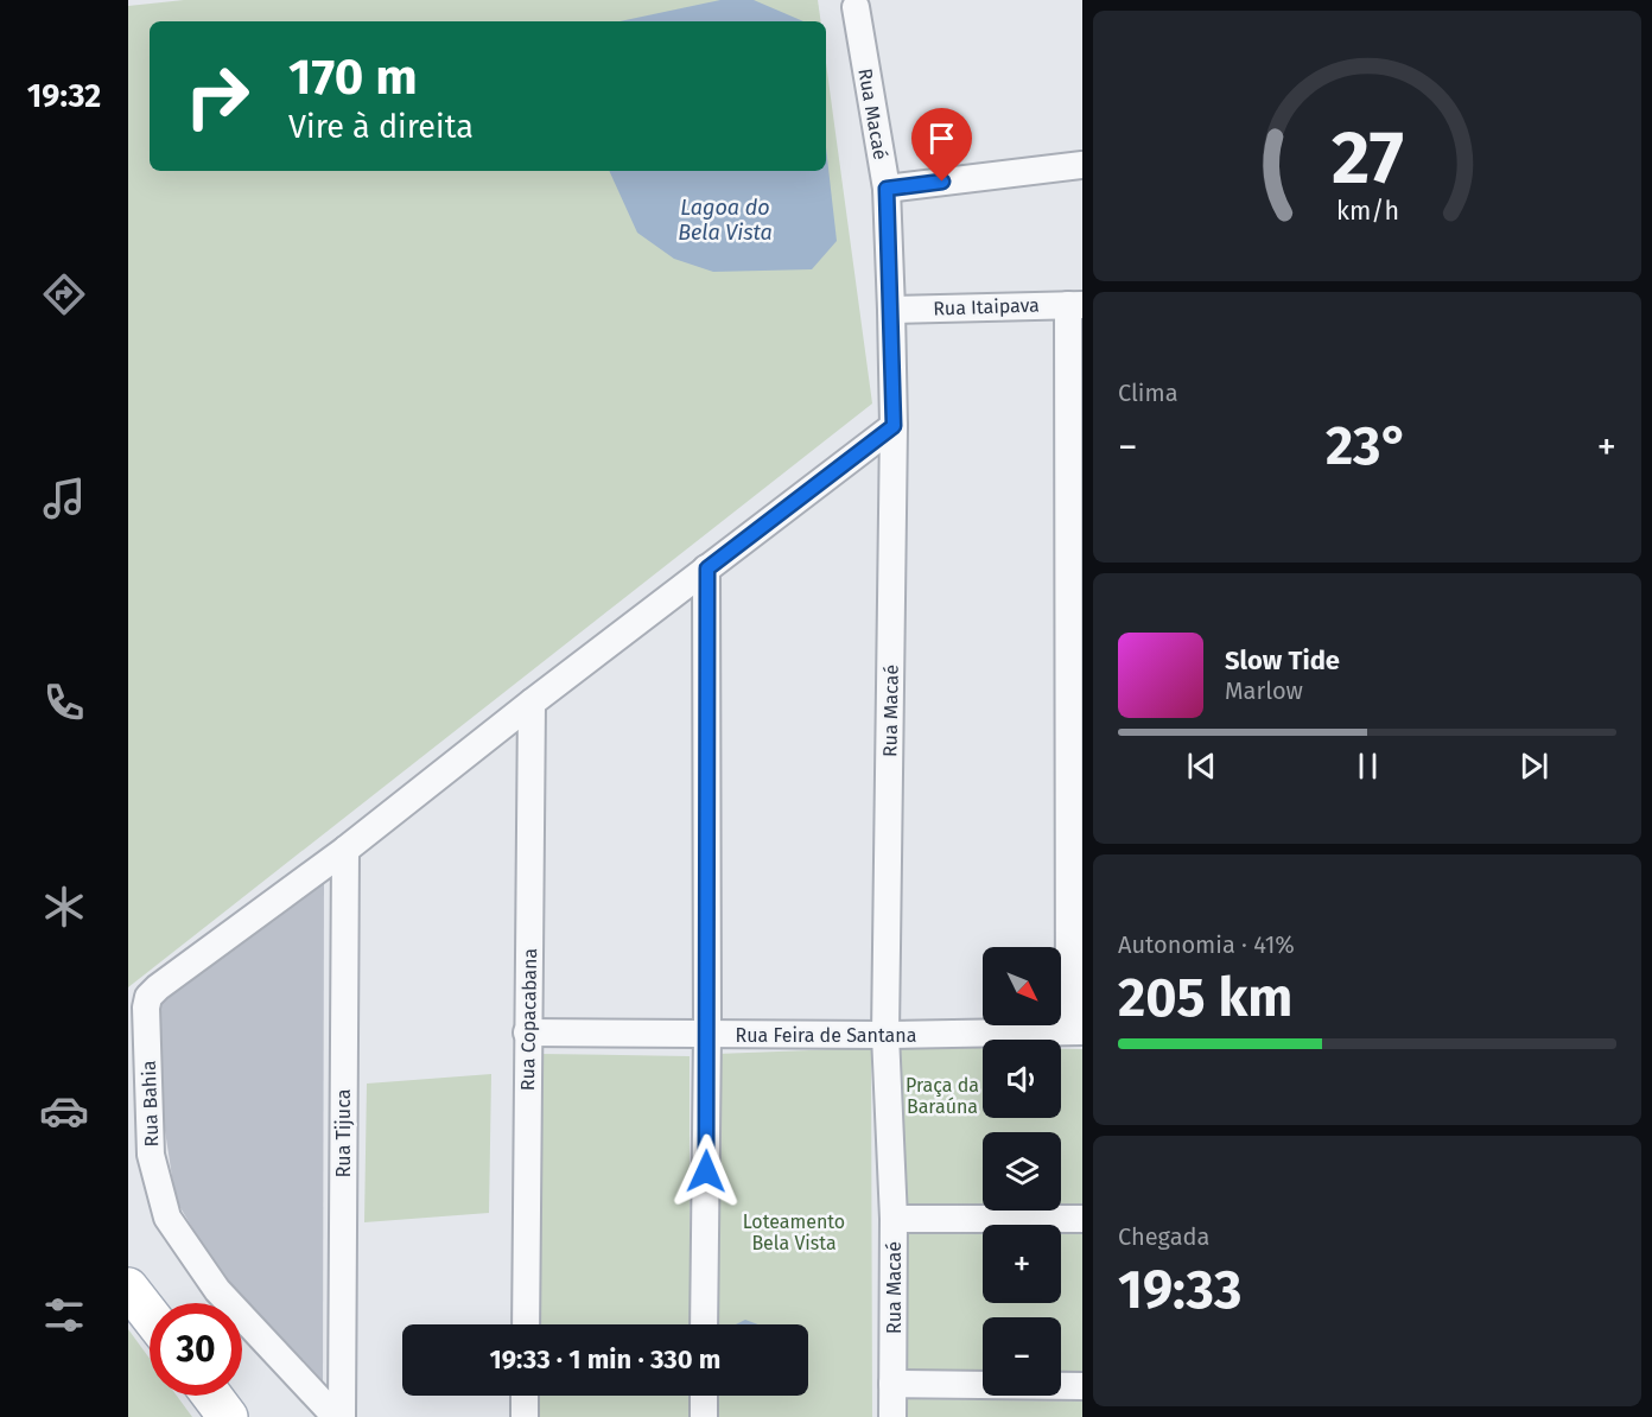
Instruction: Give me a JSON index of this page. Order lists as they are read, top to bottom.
{
  "streets": {
    "street": [
      "Rua Macaé",
      "Rua Itaipava",
      "Rua Copacabana",
      "Rua Feira de Santana",
      "Rua Bahia",
      "Rua Tijuca"
    ]
  },
  "crossings": [
    ["Rua Macaé", "Rua Itaipava"],
    ["Rua Macaé", "Rua Feira de Santana"],
    ["Rua Copacabana", "Rua Feira de Santana"],
    ["Rua Bahia", "Rua Tijuca"]
  ],
  "water": ["Lagoa do Bela Vista"],
  "parks": ["Praça da Baraúna", "Loteamento Bela Vista"],
  "north": "bottom right",
  "page": {
    "tabs": "19:32",
    "turn": ["170 m", "Vire à direita"],
    "tile": [
      "Clima",
      ["Autonomia · 41%", "205 km"],
      ["Chegada", "19:33"]
    ],
    "heat": ["−", "23°", "+"],
    "song": ["Slow Tide", "Marlow"],
    "map_buttons": ["+", "−"],
    "limit": "30",
    "trip": "19:33 · 1 min · 330 m",
    "gauge": ["27", "km/h"]
  }
}
